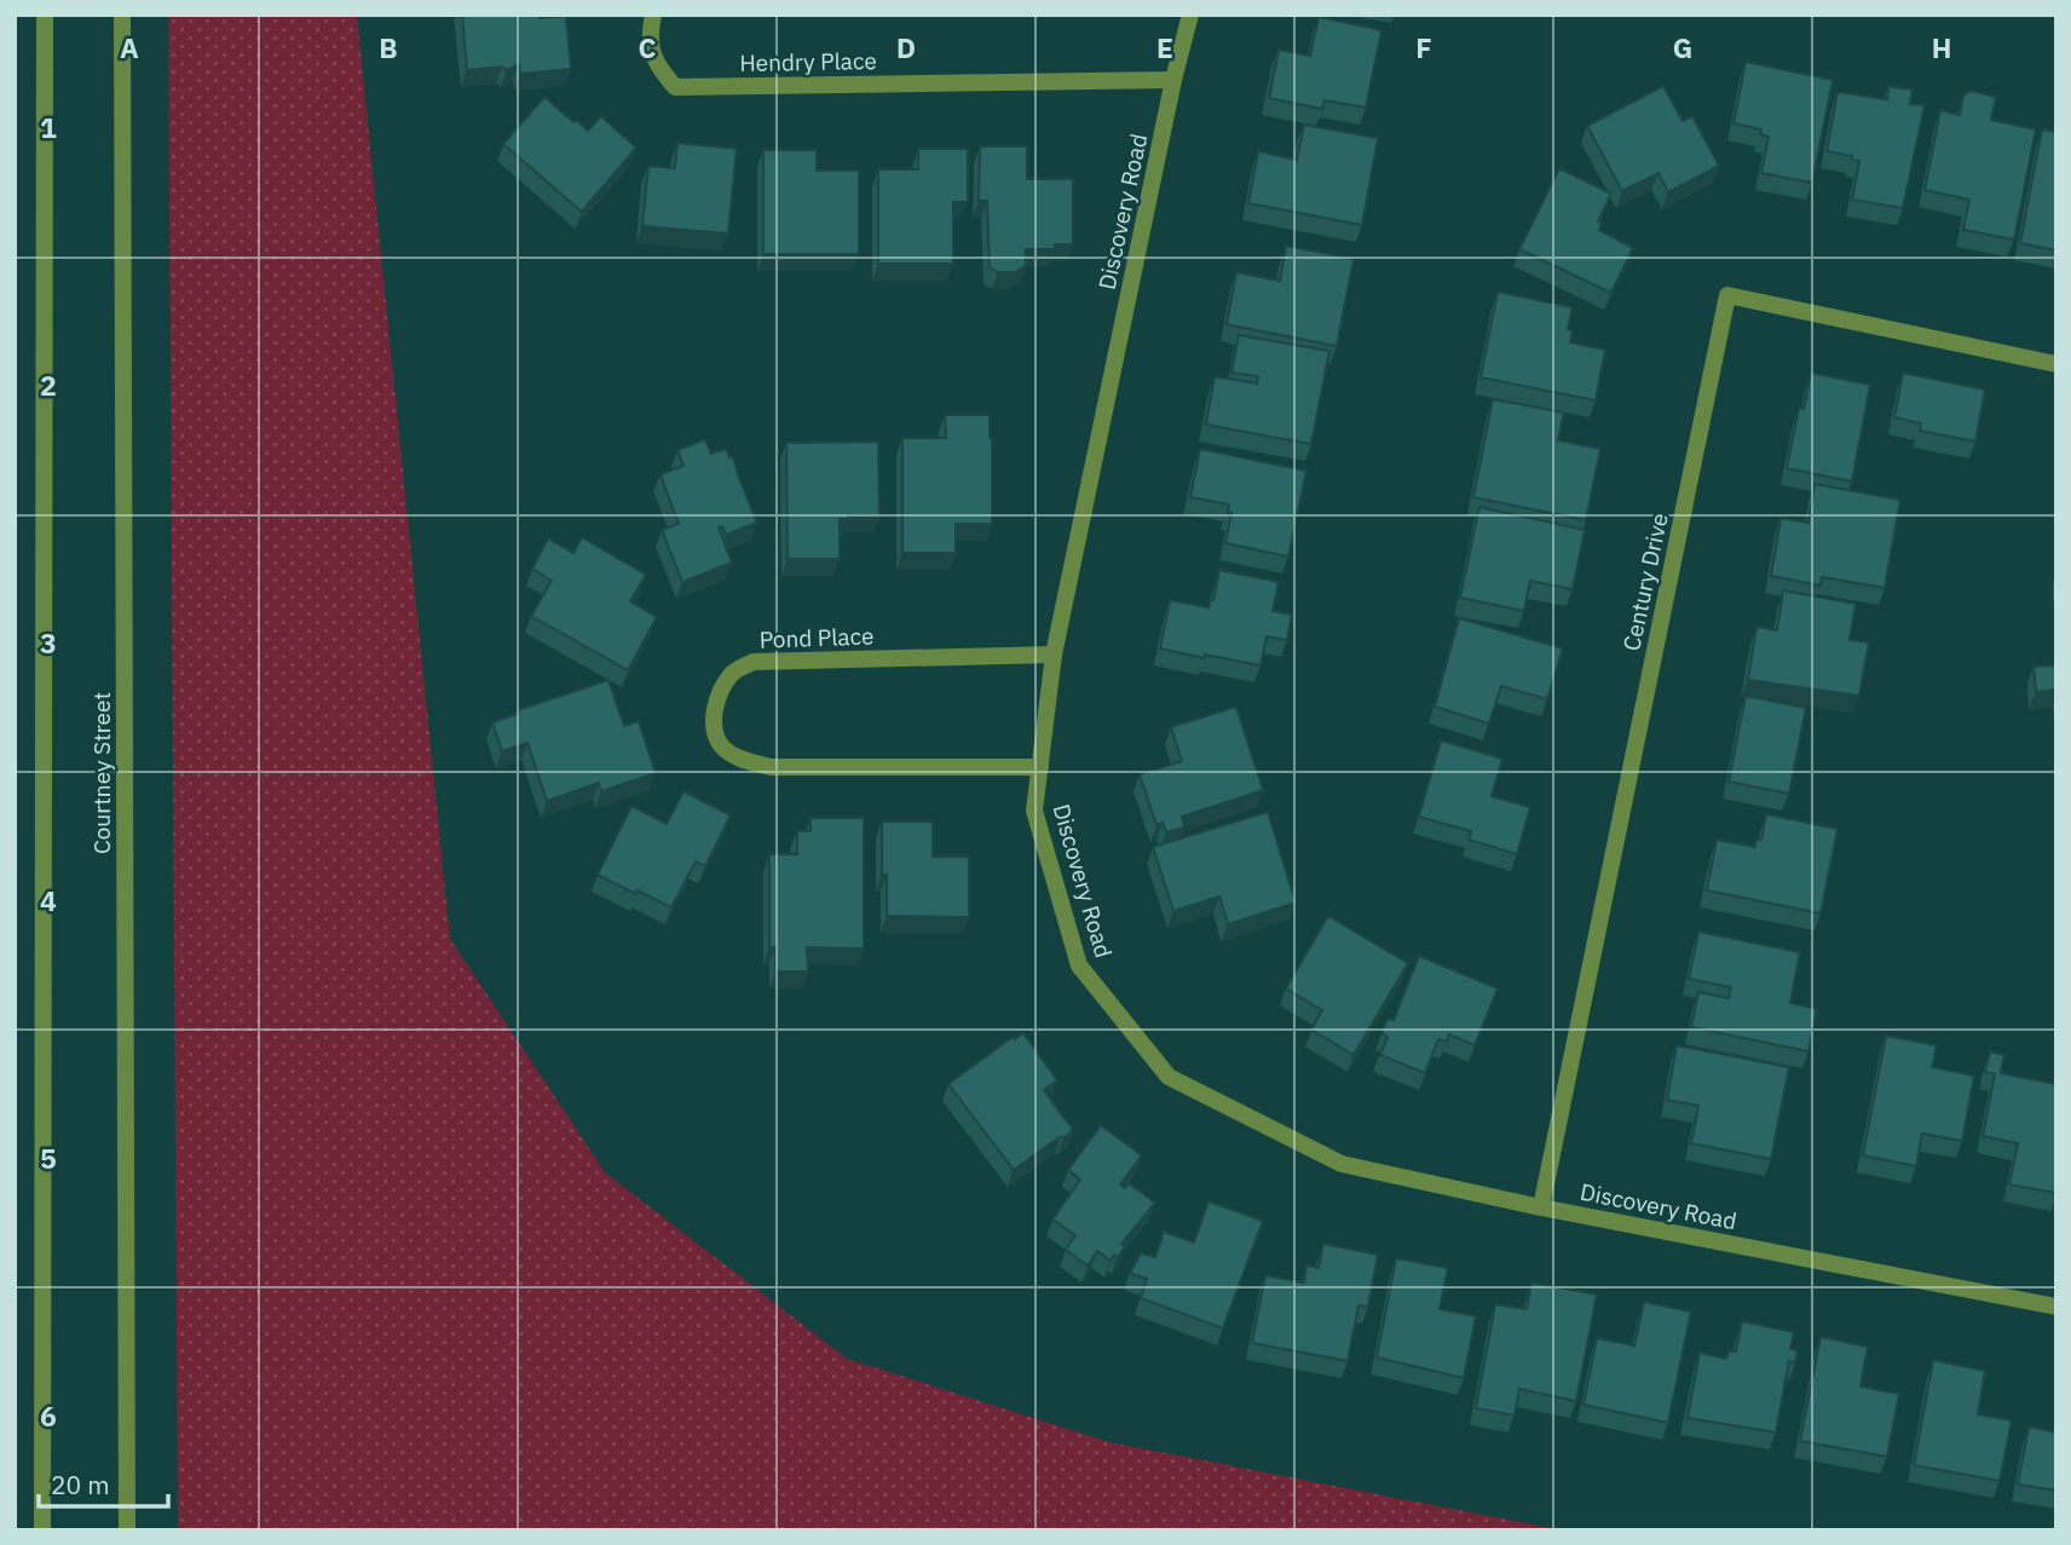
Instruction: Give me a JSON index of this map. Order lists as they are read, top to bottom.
{
  "streets": {
    "street": [
      "Hendry Place",
      "Discovery Road",
      "Century Drive",
      "Pond Place",
      "Courtney Street"
    ]
  },
  "crossings": [
    ["Hendry Place", "Discovery Road"],
    ["Discovery Road", "Century Drive"],
    ["Discovery Road", "Pond Place"]
  ],
  "scale_bar": "20 m",
  "grid": {
    "columns": [
      "A",
      "B",
      "C",
      "D",
      "E",
      "F",
      "G",
      "H"
    ],
    "rows": [
      "1",
      "2",
      "3",
      "4",
      "5",
      "6"
    ]
  }
}
